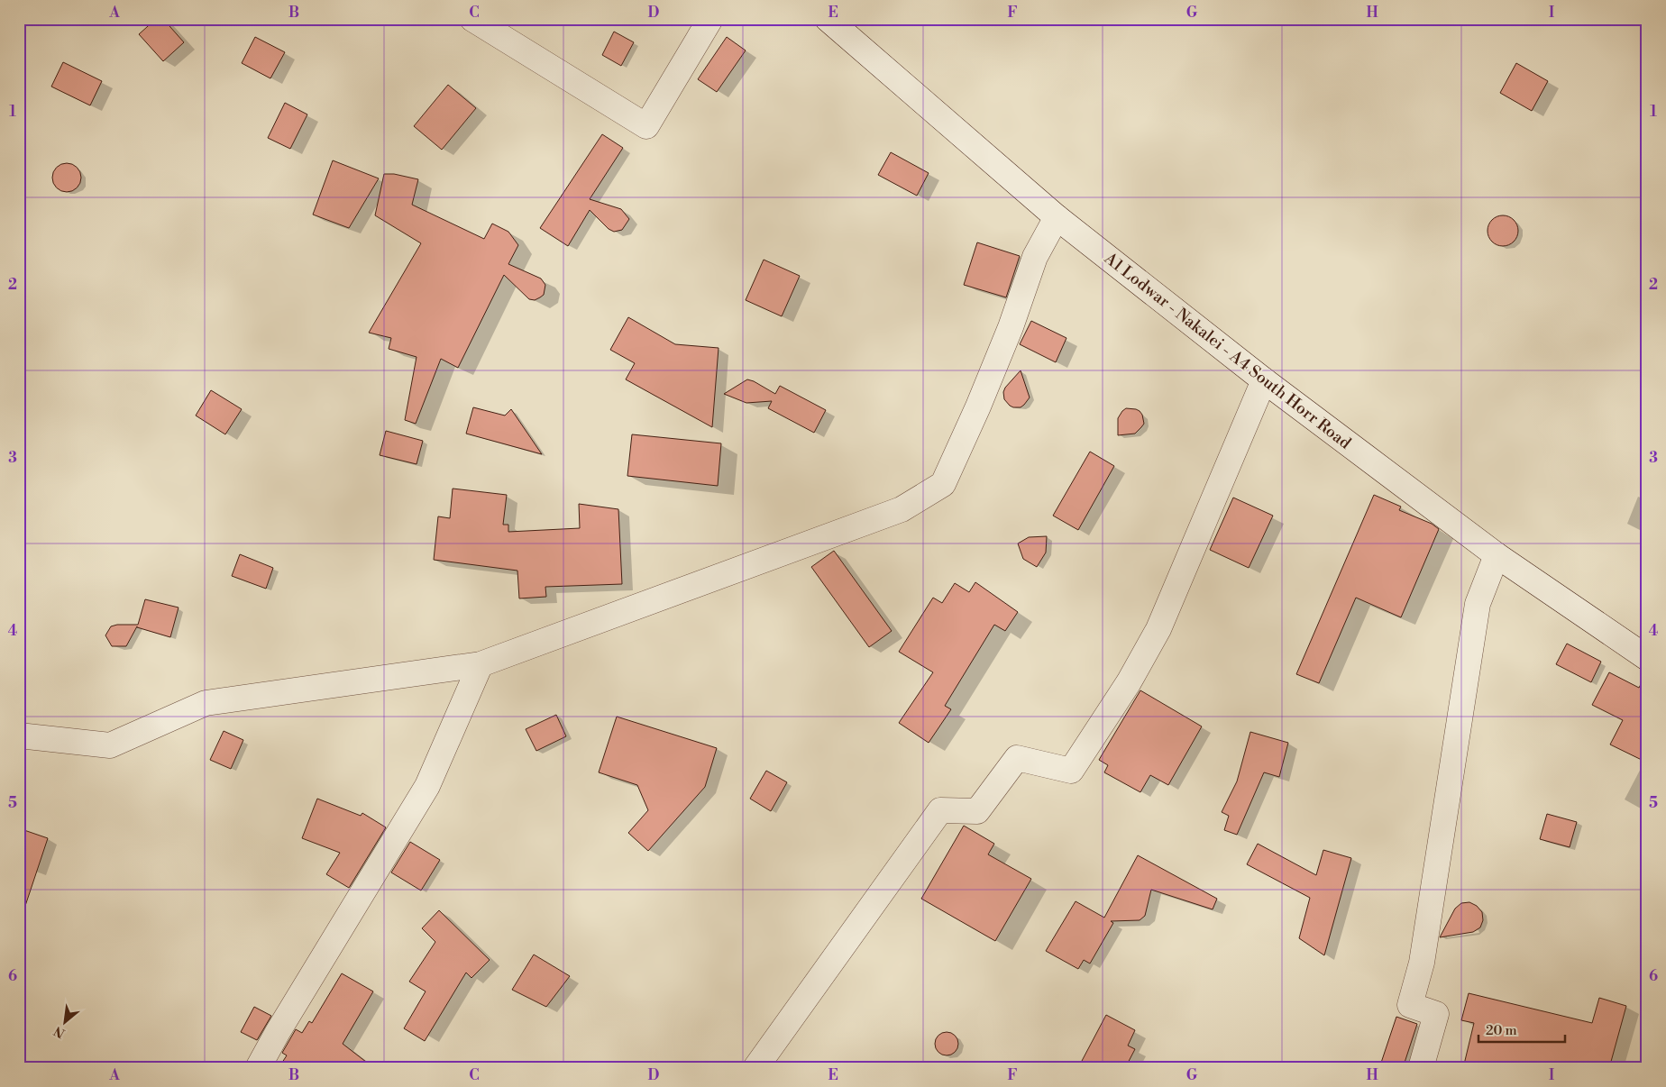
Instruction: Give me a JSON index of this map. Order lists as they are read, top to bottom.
{
  "streets": {
    "street": ["A1 Lodwar - Nakalei - A4 South Horr Road"]
  },
  "scale_bar": "20 m",
  "north": "bottom left",
  "grid": {
    "columns": [
      "A",
      "B",
      "C",
      "D",
      "E",
      "F",
      "G",
      "H",
      "I"
    ],
    "rows": [
      "1",
      "2",
      "3",
      "4",
      "5",
      "6"
    ]
  }
}
